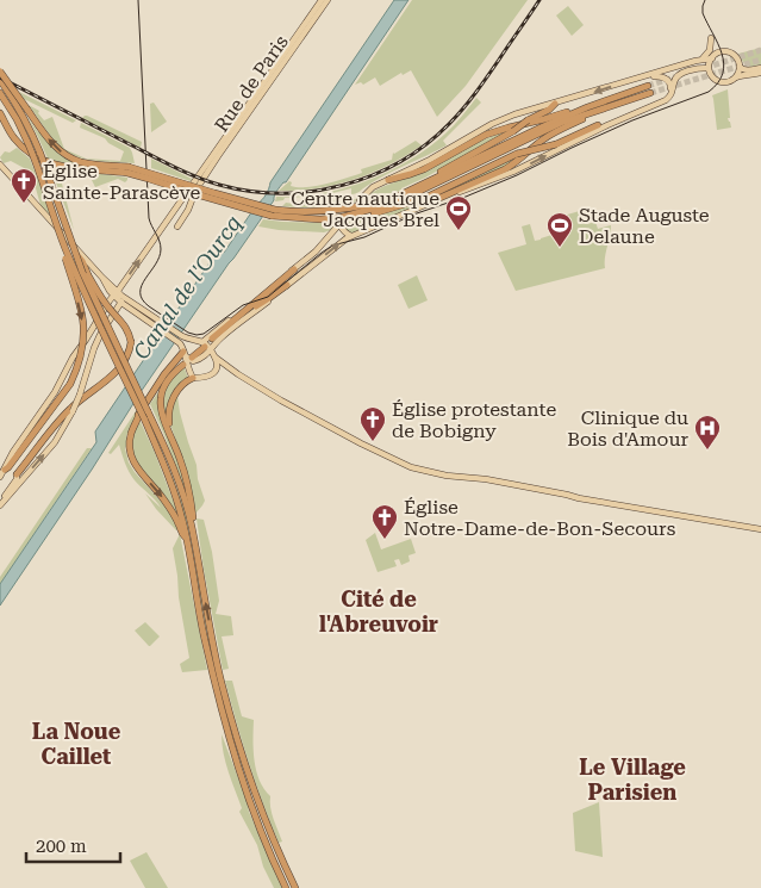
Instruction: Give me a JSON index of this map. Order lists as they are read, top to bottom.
{
  "streets": {
    "main road": ["Rue de Paris"]
  },
  "districts": ["Cité de l'Abreuvoir", "La Noue Caillet", "Le Village Parisien"],
  "water": ["Canal de l'Ourcq"],
  "places": {
    "church": ["Église Sainte-Parascève", "Église protestante de Bobigny", "Église Notre-Dame-de-Bon-Secours"],
    "sports": ["Centre nautique Jacques Brel", "Stade Auguste Delaune"],
    "hospital": ["Clinique du Bois d'Amour"]
  },
  "scale_bar": "200 m"
}
